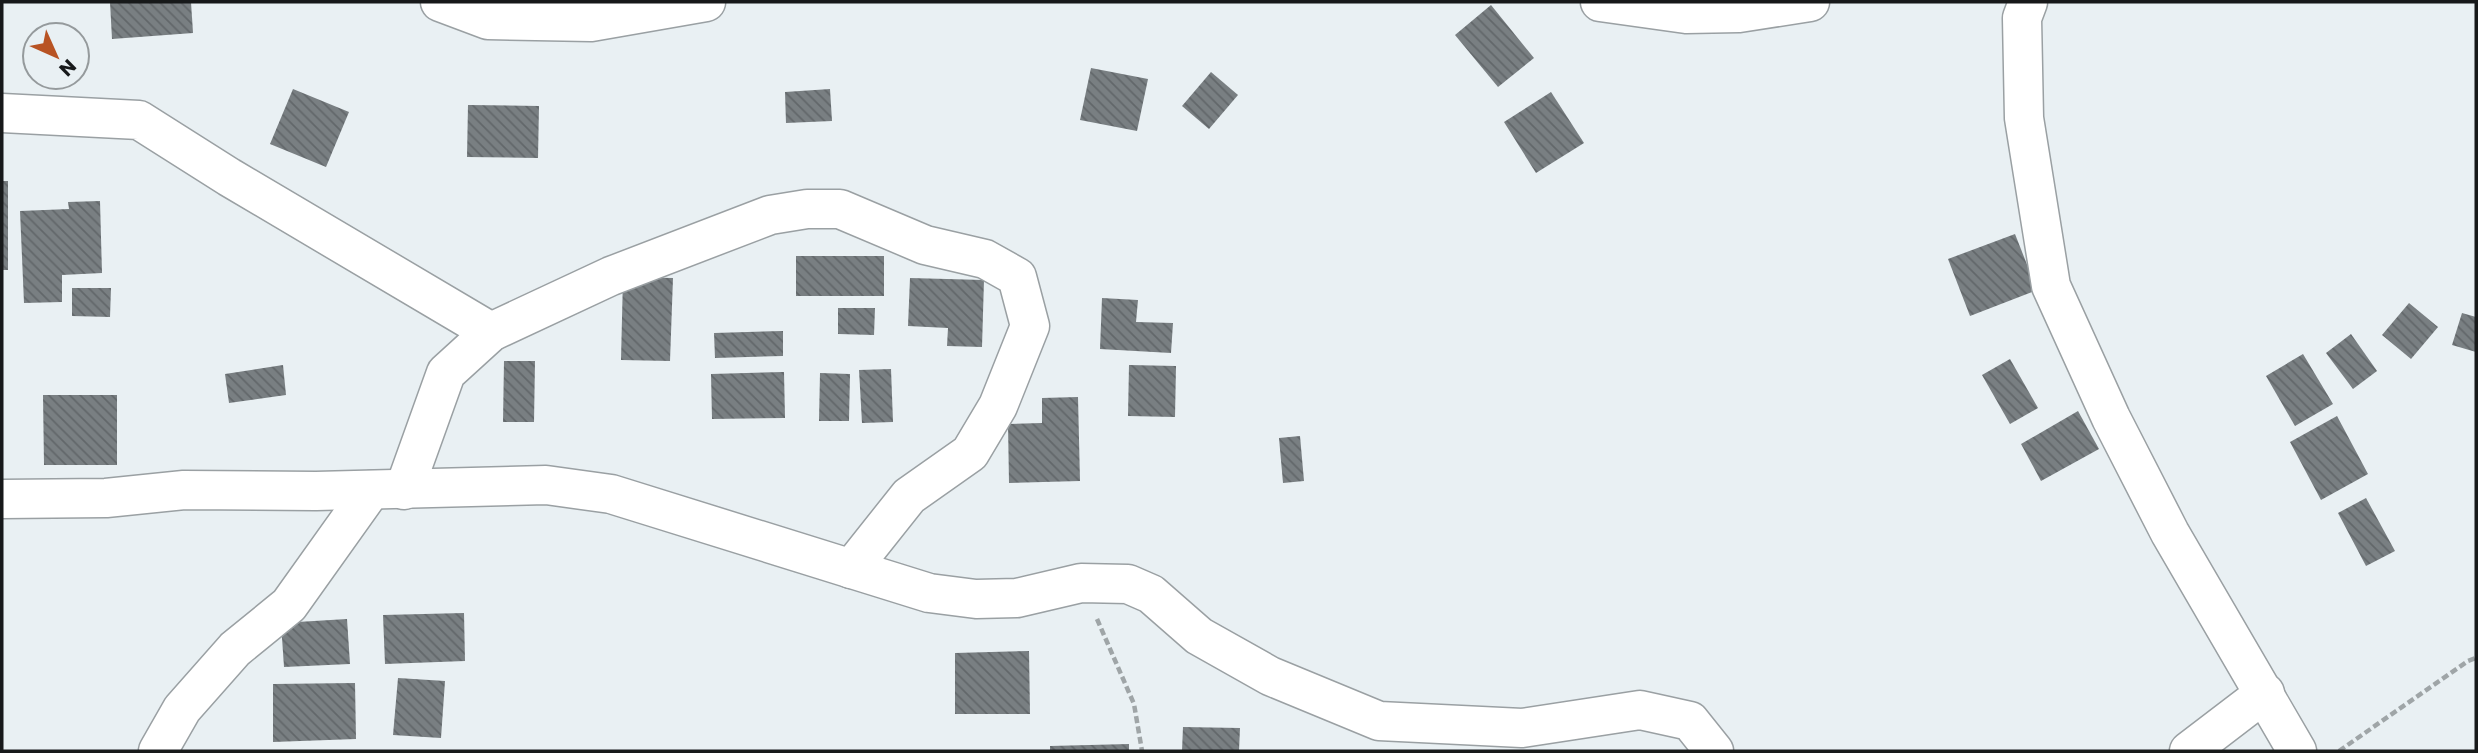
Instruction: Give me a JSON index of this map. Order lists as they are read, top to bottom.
{
  "north": "bottom right"
}
